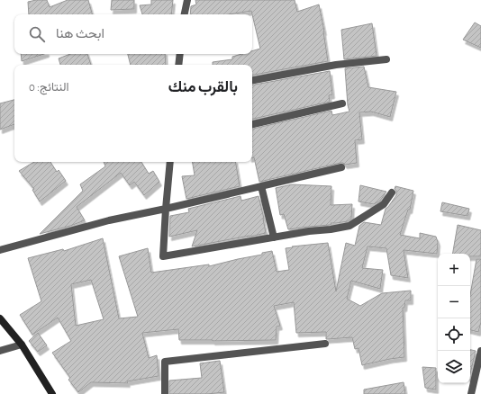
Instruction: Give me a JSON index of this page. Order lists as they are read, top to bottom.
{
  "page": {
    "search": "ابحث هنا",
    "heading": ["بالقرب منك", "النتائج: 0"],
    "map_buttons": ["+", "−"]
  }
}
